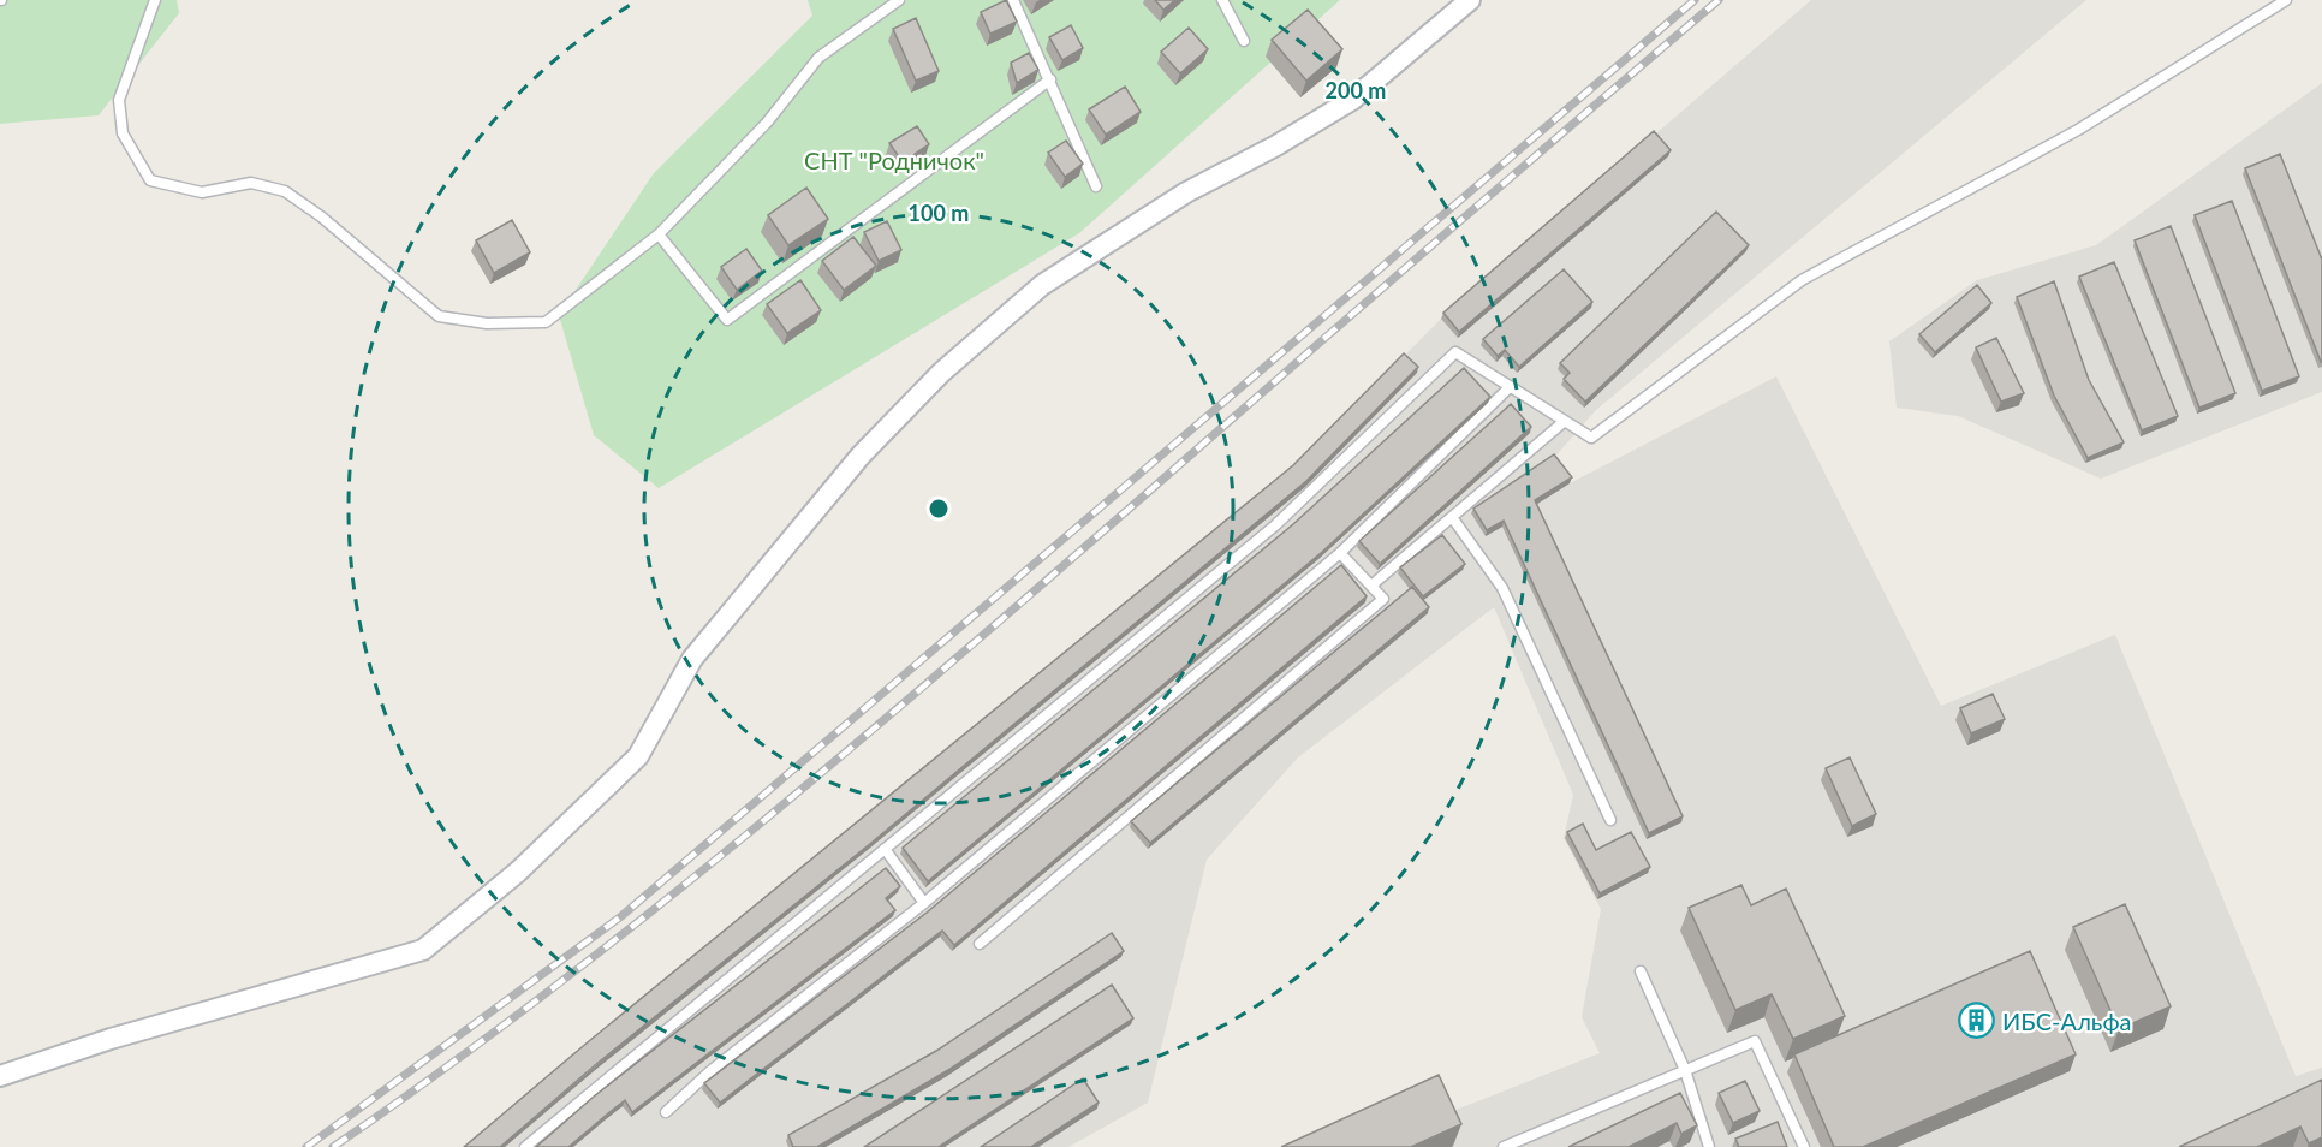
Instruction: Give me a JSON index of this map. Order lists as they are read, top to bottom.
{
  "parks": ["СНТ \"Родничок\""],
  "places": {
    "building": ["ИБС-Альфа"]
  },
  "rings": ["200 m", "100 m"]
}
